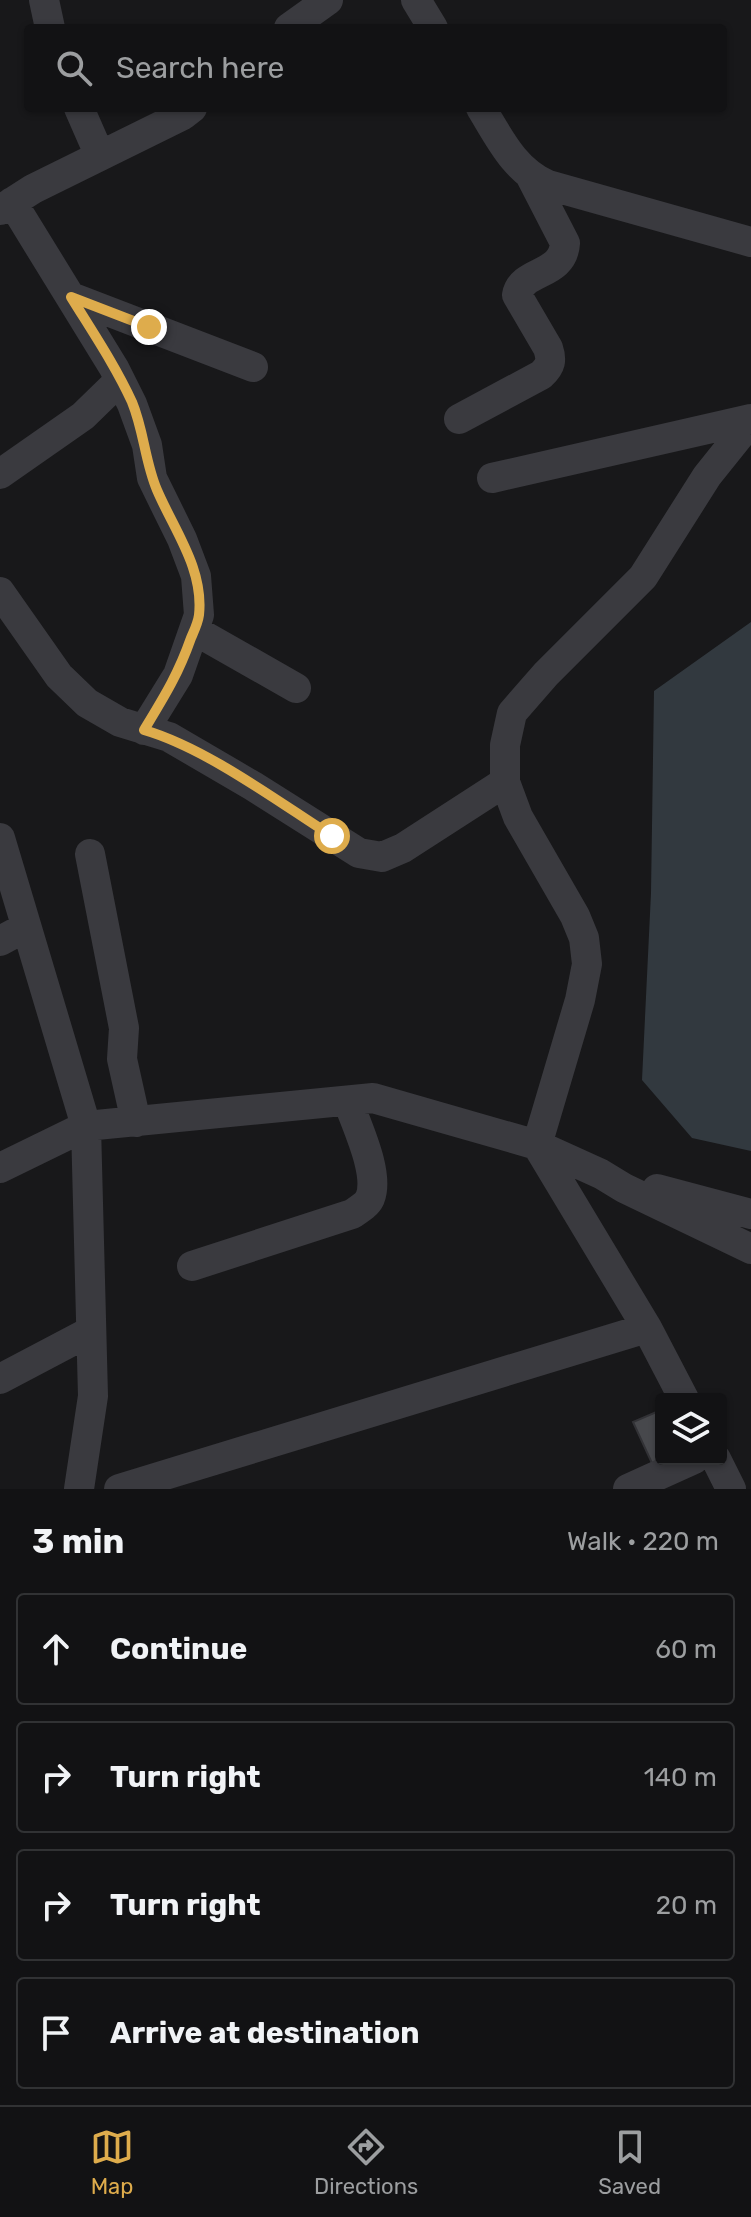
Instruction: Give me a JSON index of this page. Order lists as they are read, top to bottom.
{
  "page": {
    "search": "Search here",
    "heading": ["3 min", "Walk · 220 m"],
    "list": [
      ["Continue", "60 m"],
      ["Turn right", "140 m"],
      ["Turn right", "20 m"],
      "Arrive at destination"
    ],
    "nav": ["Map", "Directions", "Saved"]
  }
}
